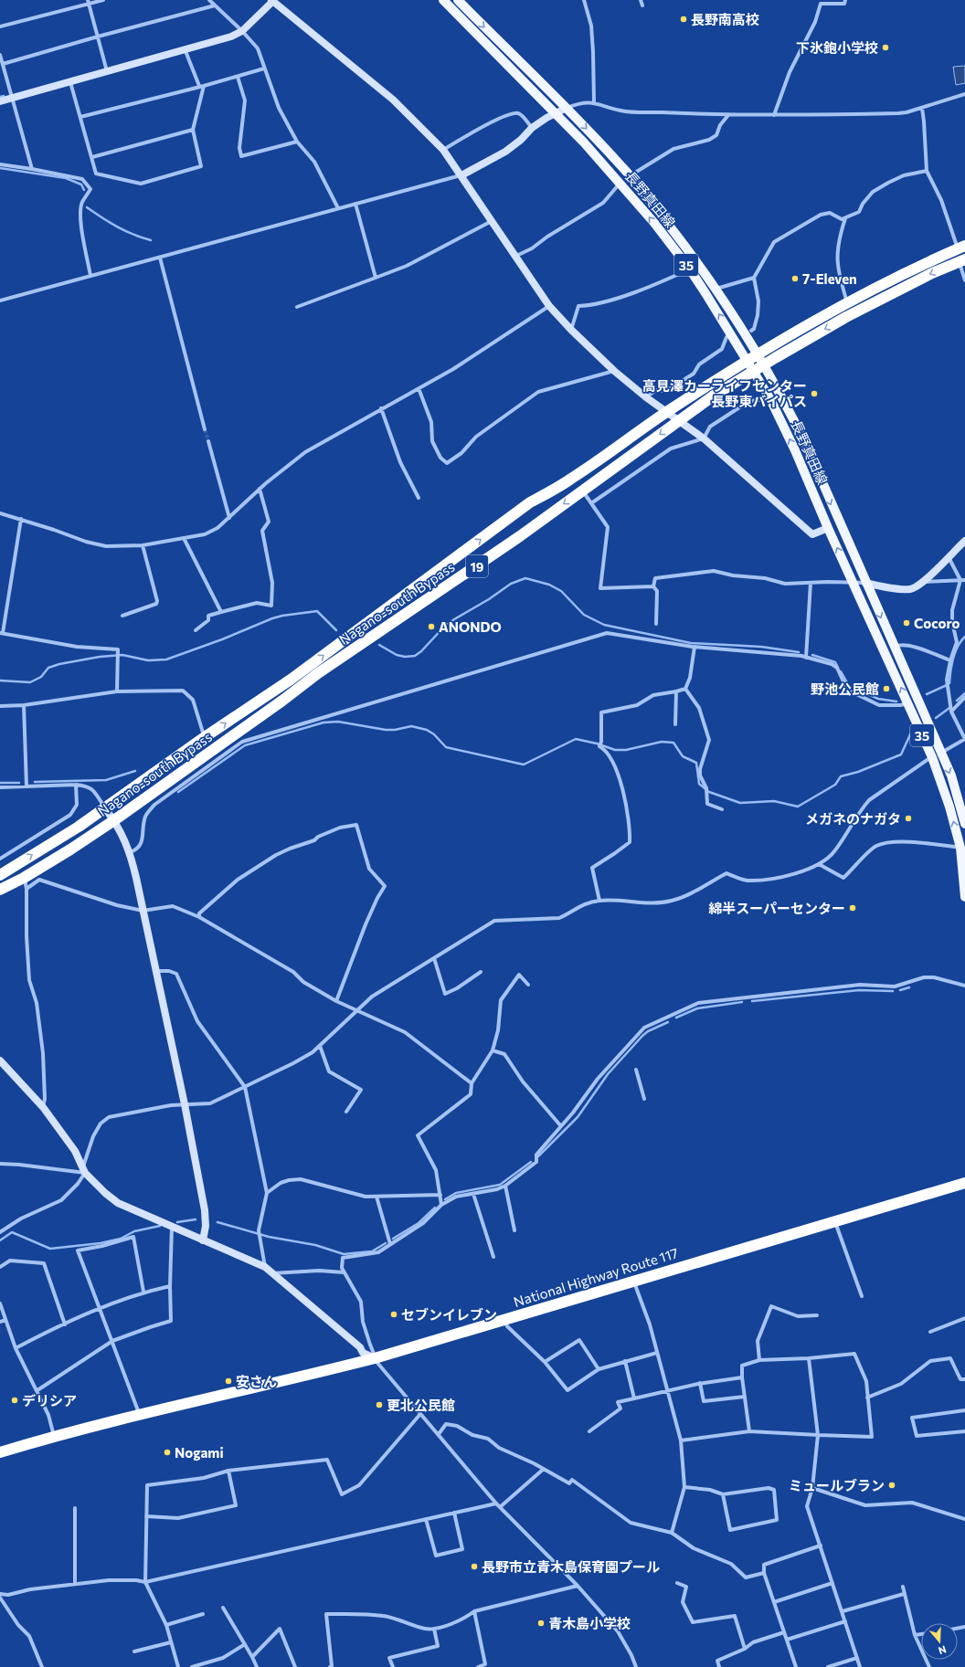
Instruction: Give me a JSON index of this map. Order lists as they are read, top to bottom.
{
  "streets": {
    "highway": ["19", "Nagano-south Bypass", "National Highway Route 117"],
    "main road": ["長野真田線", "35"]
  },
  "crossings": [
    ["長野真田線", "Nagano-south Bypass"]
  ],
  "places": [
    "長野南高校",
    "下氷鉋小学校",
    "7-Eleven",
    "高見澤カーライフセンター 長野東バイパス",
    "Cocoro",
    "ANONDO",
    "野池公民館",
    "メガネのナガタ",
    "綿半スーパーセンター",
    "セブンイレブン",
    "安さん",
    "デリシア",
    "更北公民館",
    "Nogami",
    "ミュールブラン",
    "長野市立青木島保育園プール",
    "青木島小学校"
  ],
  "north": "bottom"
}
